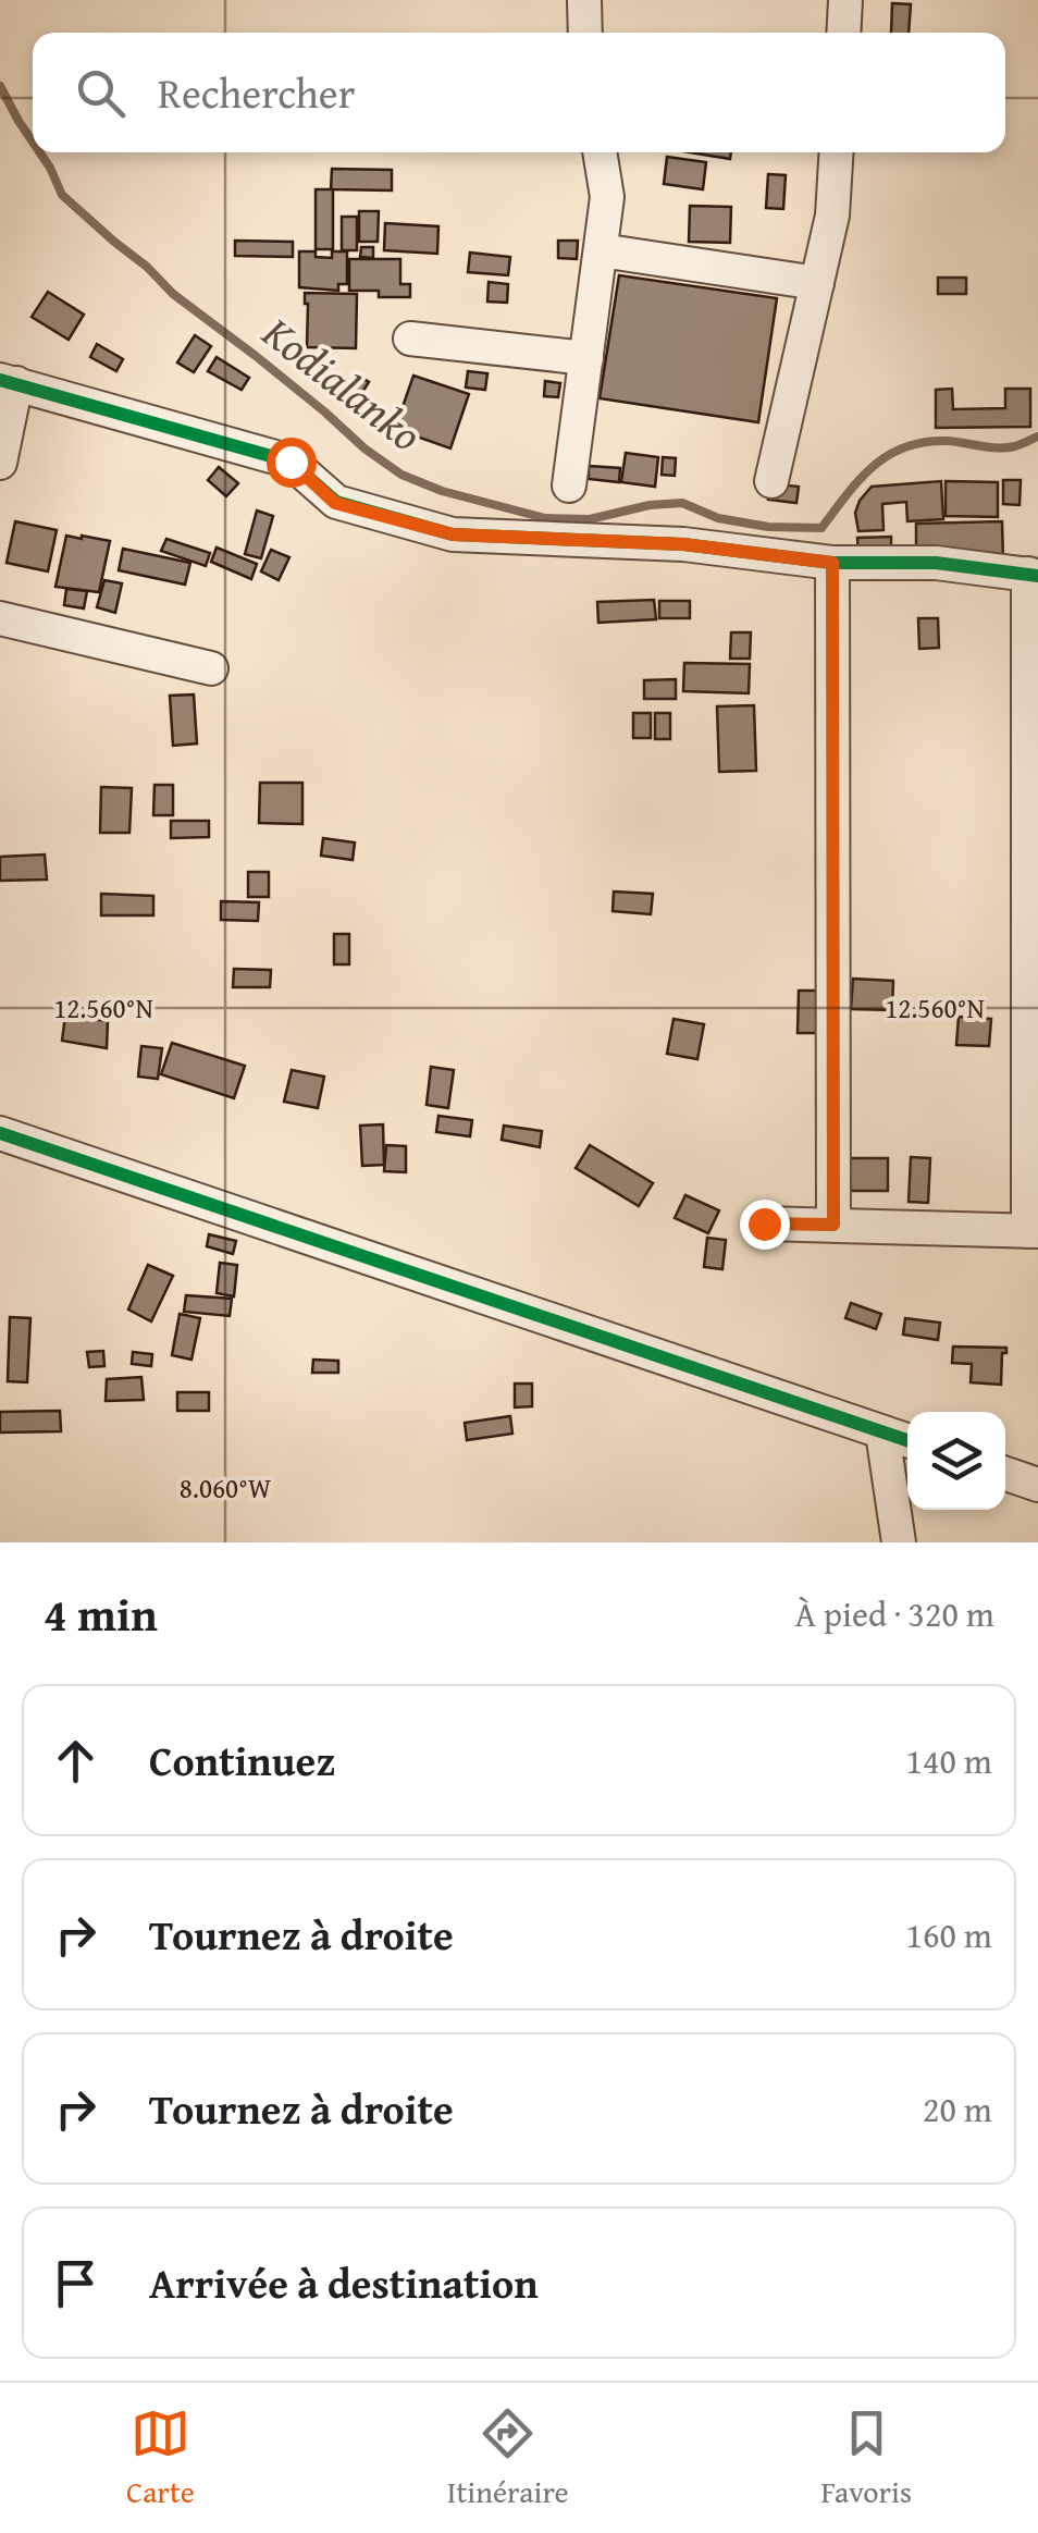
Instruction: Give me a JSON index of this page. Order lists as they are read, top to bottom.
{
  "water": ["Kodialanko"],
  "page": {
    "search": "Rechercher",
    "heading": ["4 min", "À pied · 320 m"],
    "list": [
      ["Continuez", "140 m"],
      ["Tournez à droite", "160 m"],
      ["Tournez à droite", "20 m"],
      "Arrivée à destination"
    ],
    "nav": ["Carte", "Itinéraire", "Favoris"]
  },
  "coordinates": ["12.560°N", "8.060°W"]
}
